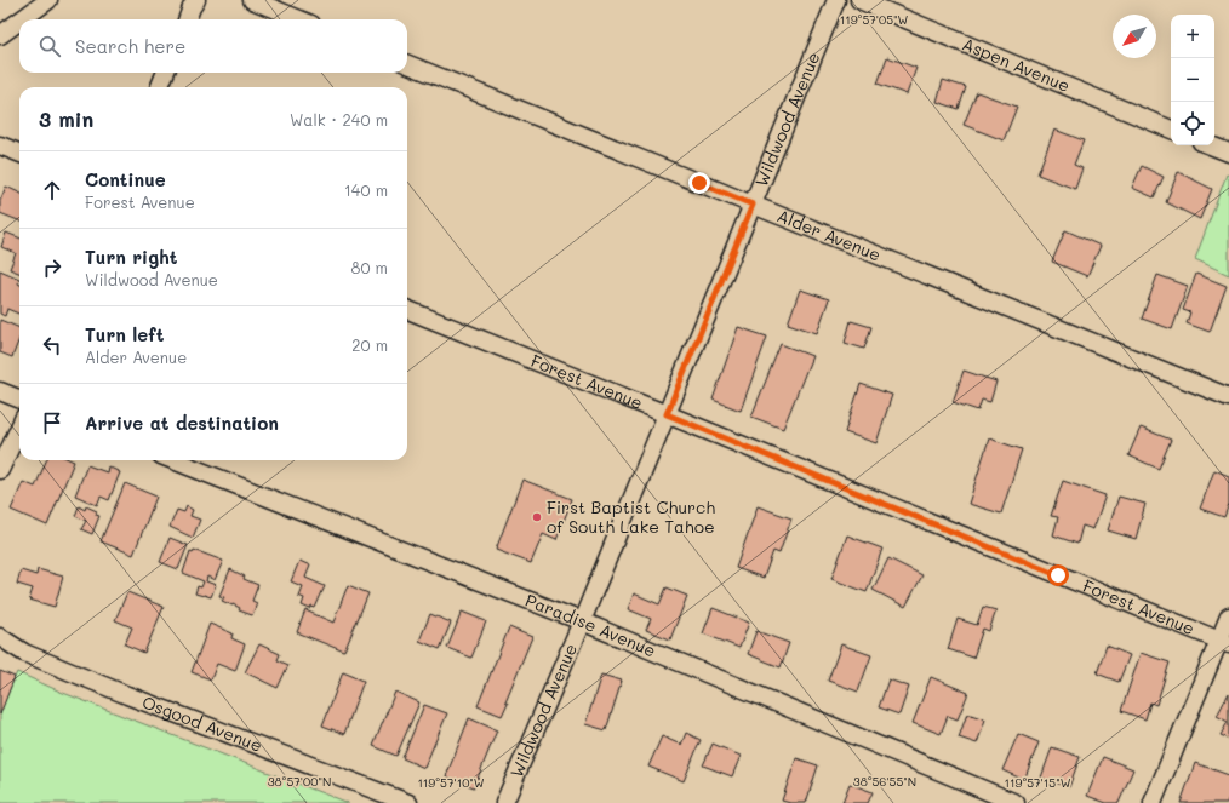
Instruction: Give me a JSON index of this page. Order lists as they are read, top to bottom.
{
  "streets": {
    "street": [
      "Aspen Avenue",
      "Wildwood Avenue",
      "Alder Avenue",
      "Forest Avenue",
      "Paradise Avenue",
      "Osgood Avenue"
    ]
  },
  "crossings": [
    ["Wildwood Avenue", "Alder Avenue"],
    ["Wildwood Avenue", "Forest Avenue"],
    ["Wildwood Avenue", "Paradise Avenue"]
  ],
  "places": ["First Baptist Church of South Lake Tahoe"],
  "north": "bottom left",
  "page": {
    "map_buttons": ["+", "−"],
    "search": "Search here",
    "heading": ["3 min", "Walk · 240 m"],
    "list": [
      ["Continue", "Forest Avenue", "140 m"],
      ["Turn right", "Wildwood Avenue", "80 m"],
      ["Turn left", "Alder Avenue", "20 m"],
      "Arrive at destination"
    ]
  },
  "coordinates": [
    "119°57'05\"W",
    "38°57'00\"N",
    "38°56'55\"N",
    "119°57'10\"W",
    "119°57'15\"W"
  ]
}
